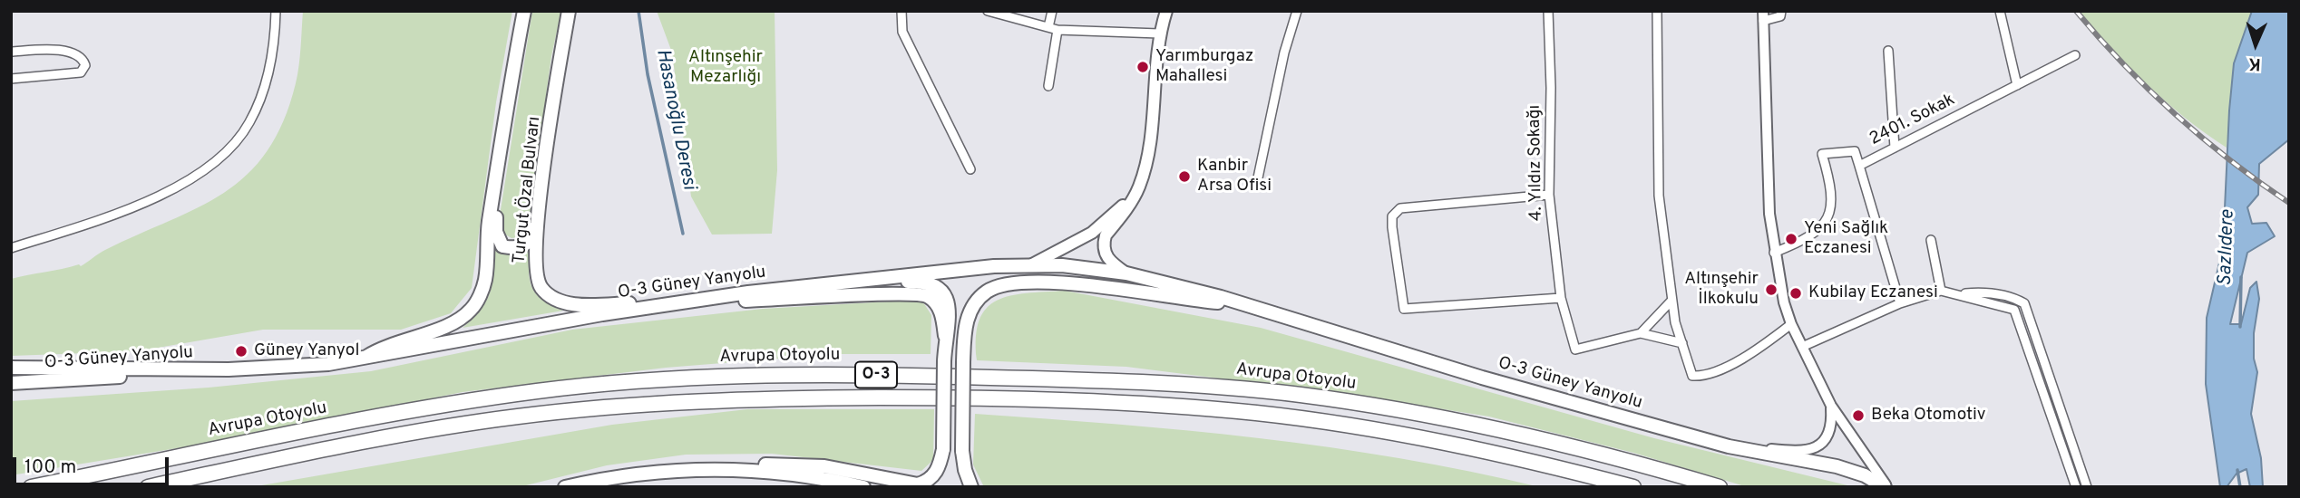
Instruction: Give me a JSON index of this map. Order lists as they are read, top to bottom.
{
  "streets": {
    "highway": ["Avrupa Otoyolu", "O-3"],
    "main road": ["Turgut Özal Bulvarı", "O-3 Güney Yanyolu"],
    "street": ["2401. Sokak", "4. Yıldız Sokağı"]
  },
  "crossings": [
    ["Turgut Özal Bulvarı", "O-3 Güney Yanyolu"]
  ],
  "water": ["Hasanoğlu Deresi", "Sazlıdere"],
  "parks": ["Altınşehir Mezarlığı"],
  "places": [
    "Yarımburgaz Mahallesi",
    "Kanbir Arsa Ofisi",
    "Yeni Sağlık Eczanesi",
    "Altınşehir İlkokulu",
    "Kubilay Eczanesi",
    "Güney Yanyol",
    "Beka Otomotiv"
  ],
  "scale_bar": "100 m",
  "north": "bottom"
}
